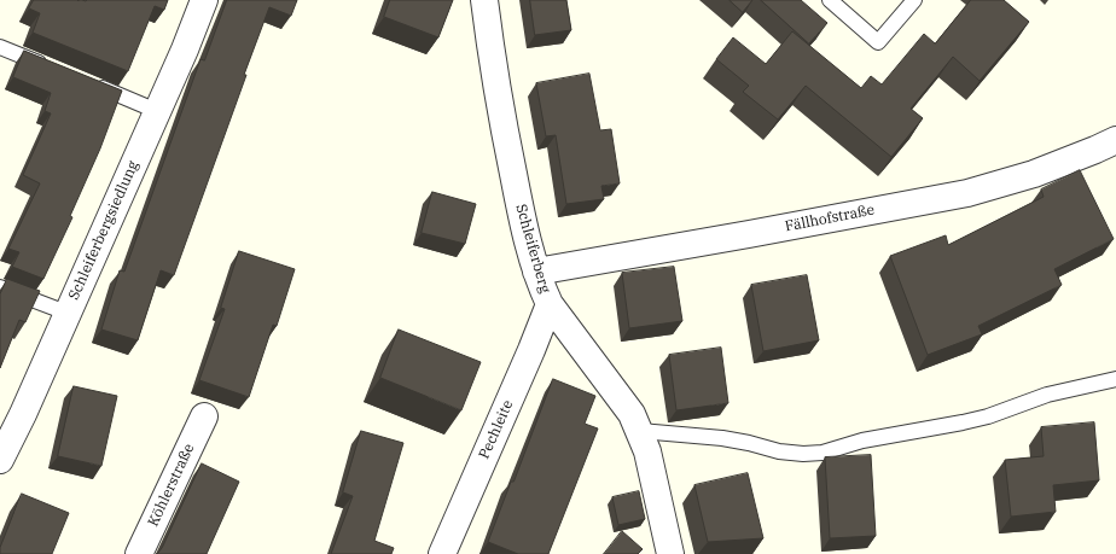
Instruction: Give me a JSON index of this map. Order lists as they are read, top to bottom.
{
  "streets": {
    "street": [
      "Fällhofstraße",
      "Schleiferbergsiedlung",
      "Schleiferberg",
      "Pechleite",
      "Köhlerstraße"
    ]
  },
  "crossings": [
    ["Fällhofstraße", "Schleiferberg"],
    ["Schleiferberg", "Pechleite"]
  ]
}
